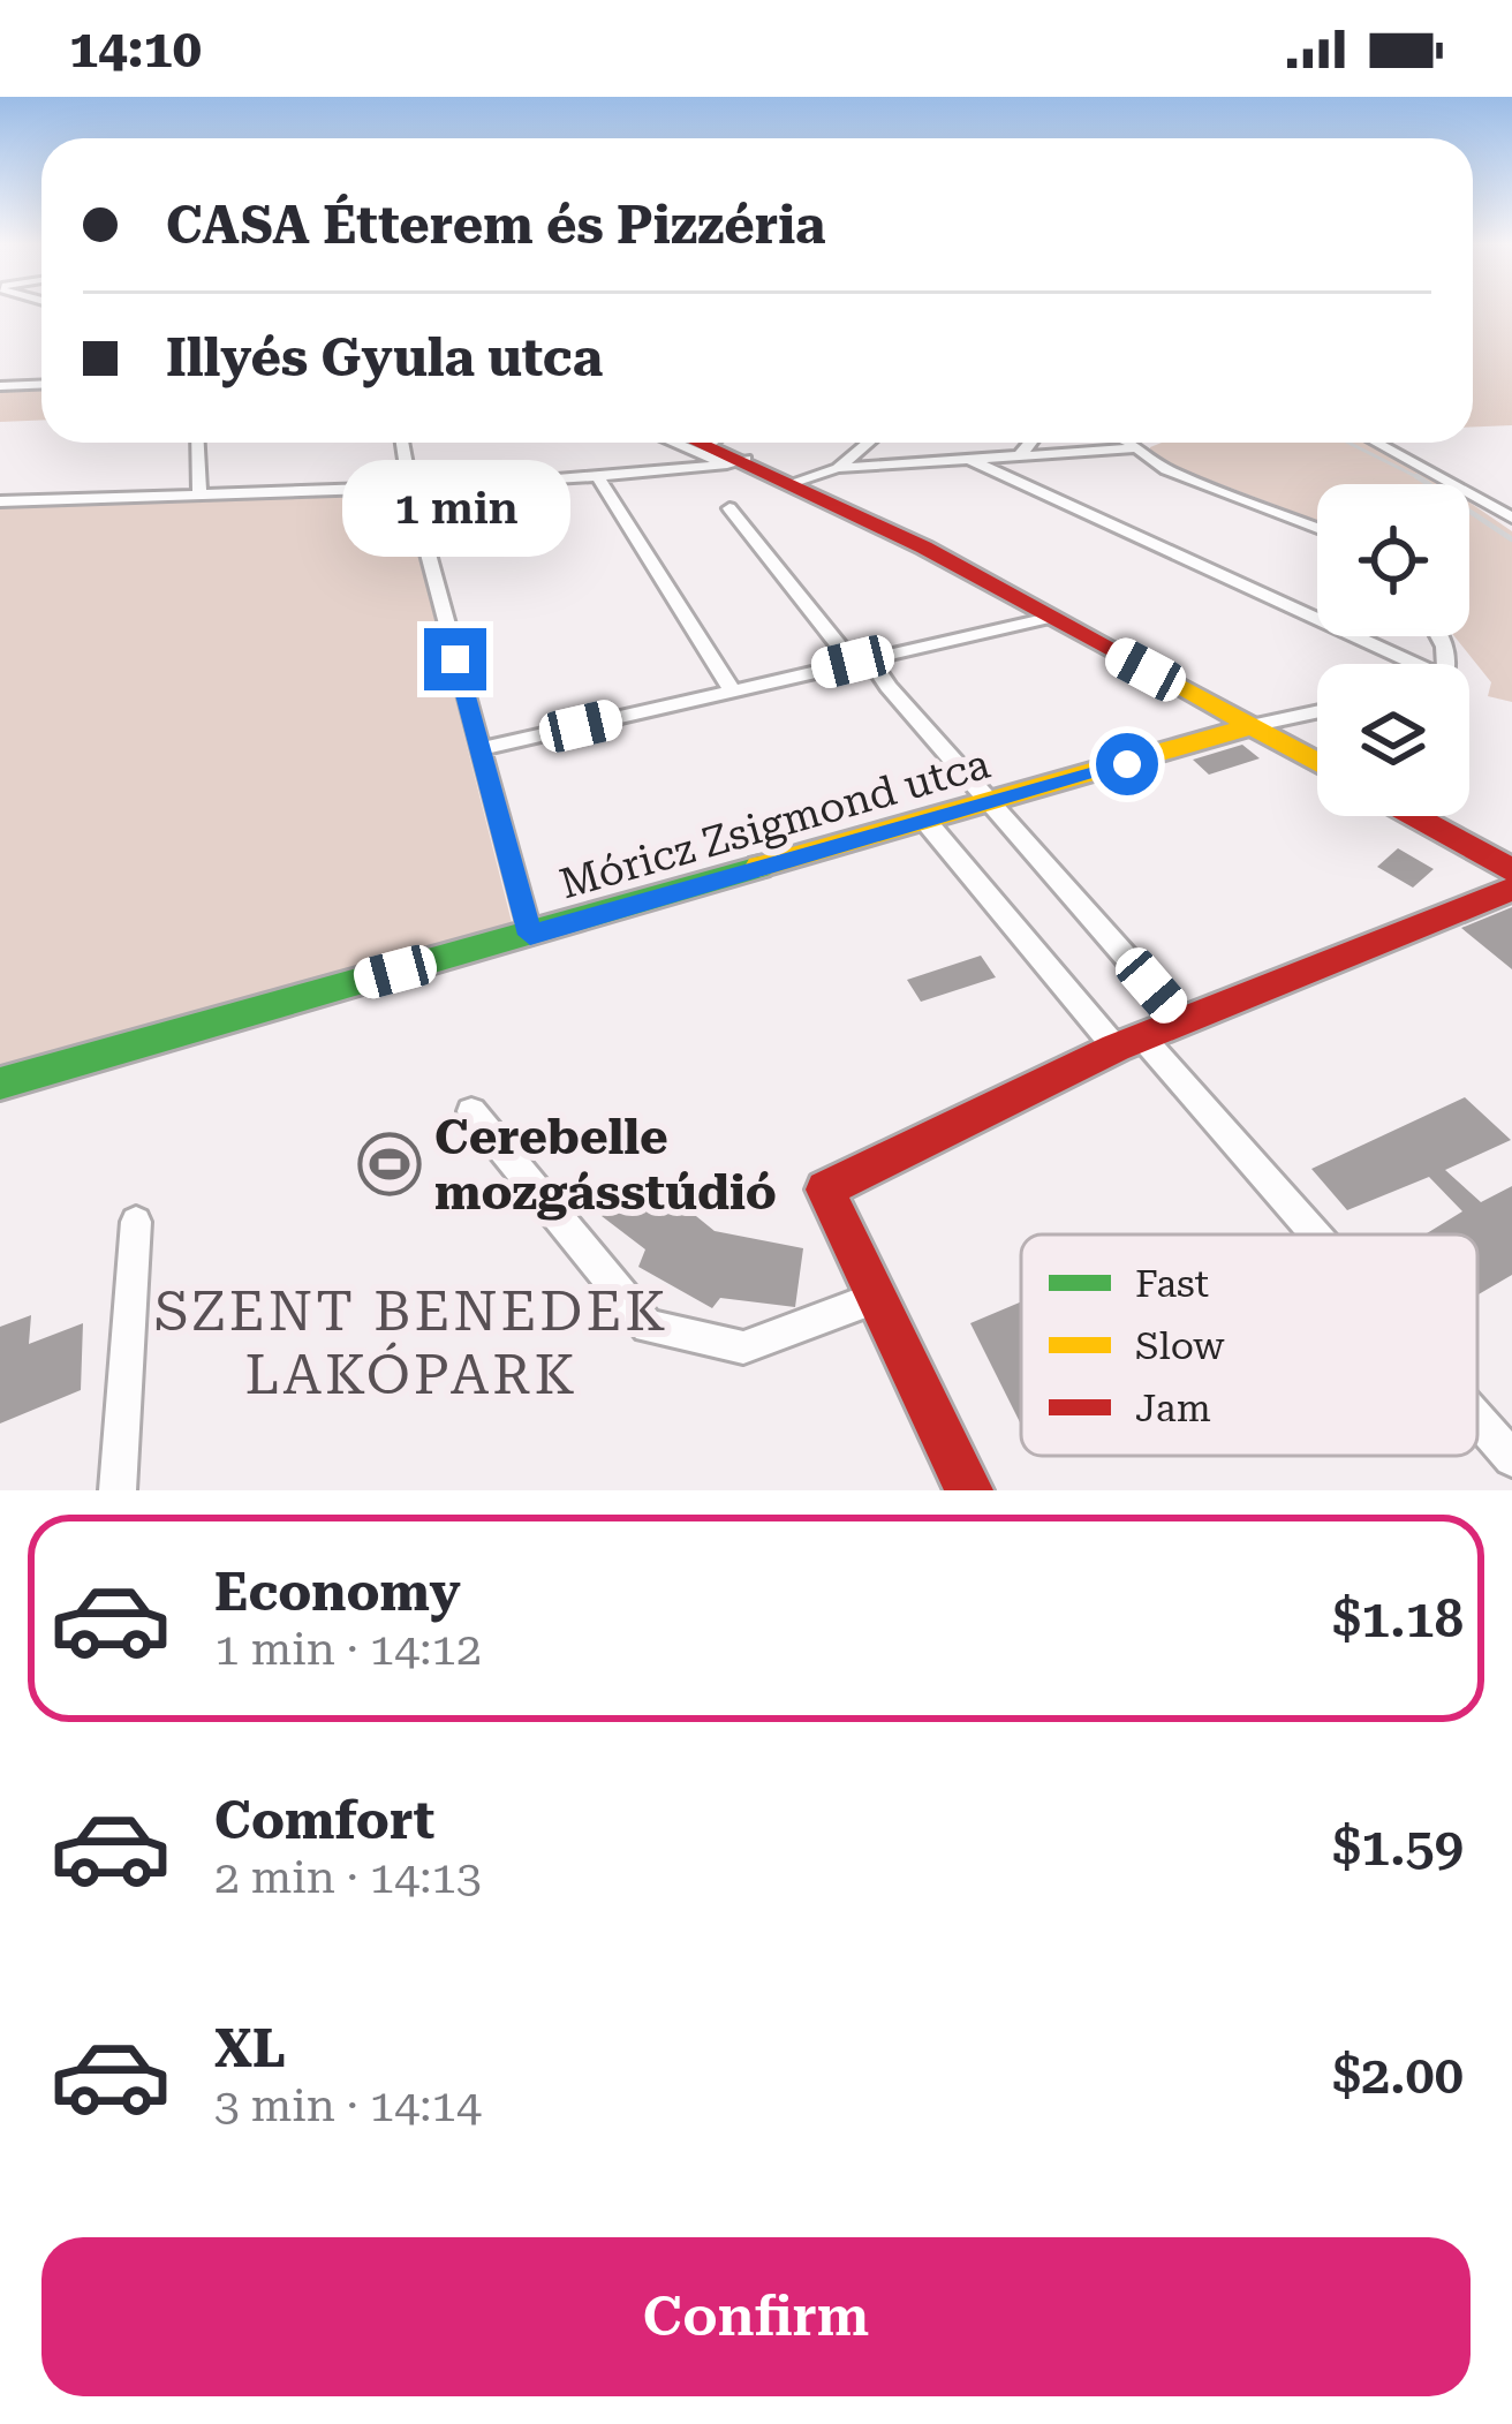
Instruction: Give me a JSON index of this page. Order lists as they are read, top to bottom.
{
  "streets": {
    "street": ["Móricz Zsigmond utca"]
  },
  "districts": ["SZENT BENEDEK LAKÓPARK"],
  "places": {
    "sports": ["Cerebelle mozgásstúdió"]
  },
  "legend": ["Fast", "Slow", "Jam"],
  "page": {
    "status": "14:10",
    "banner": ["CASA Étterem és Pizzéria", "Illyés Gyula utca"],
    "bubble": "1 min",
    "list": [
      {
        "name": "Economy",
        "note": "1 min · 14:12",
        "value": "$1.18"
      },
      {
        "name": "Comfort",
        "note": "2 min · 14:13",
        "value": "$1.59"
      },
      {
        "name": "XL",
        "note": "3 min · 14:14",
        "value": "$2.00"
      }
    ],
    "buttons": "Confirm"
  }
}
